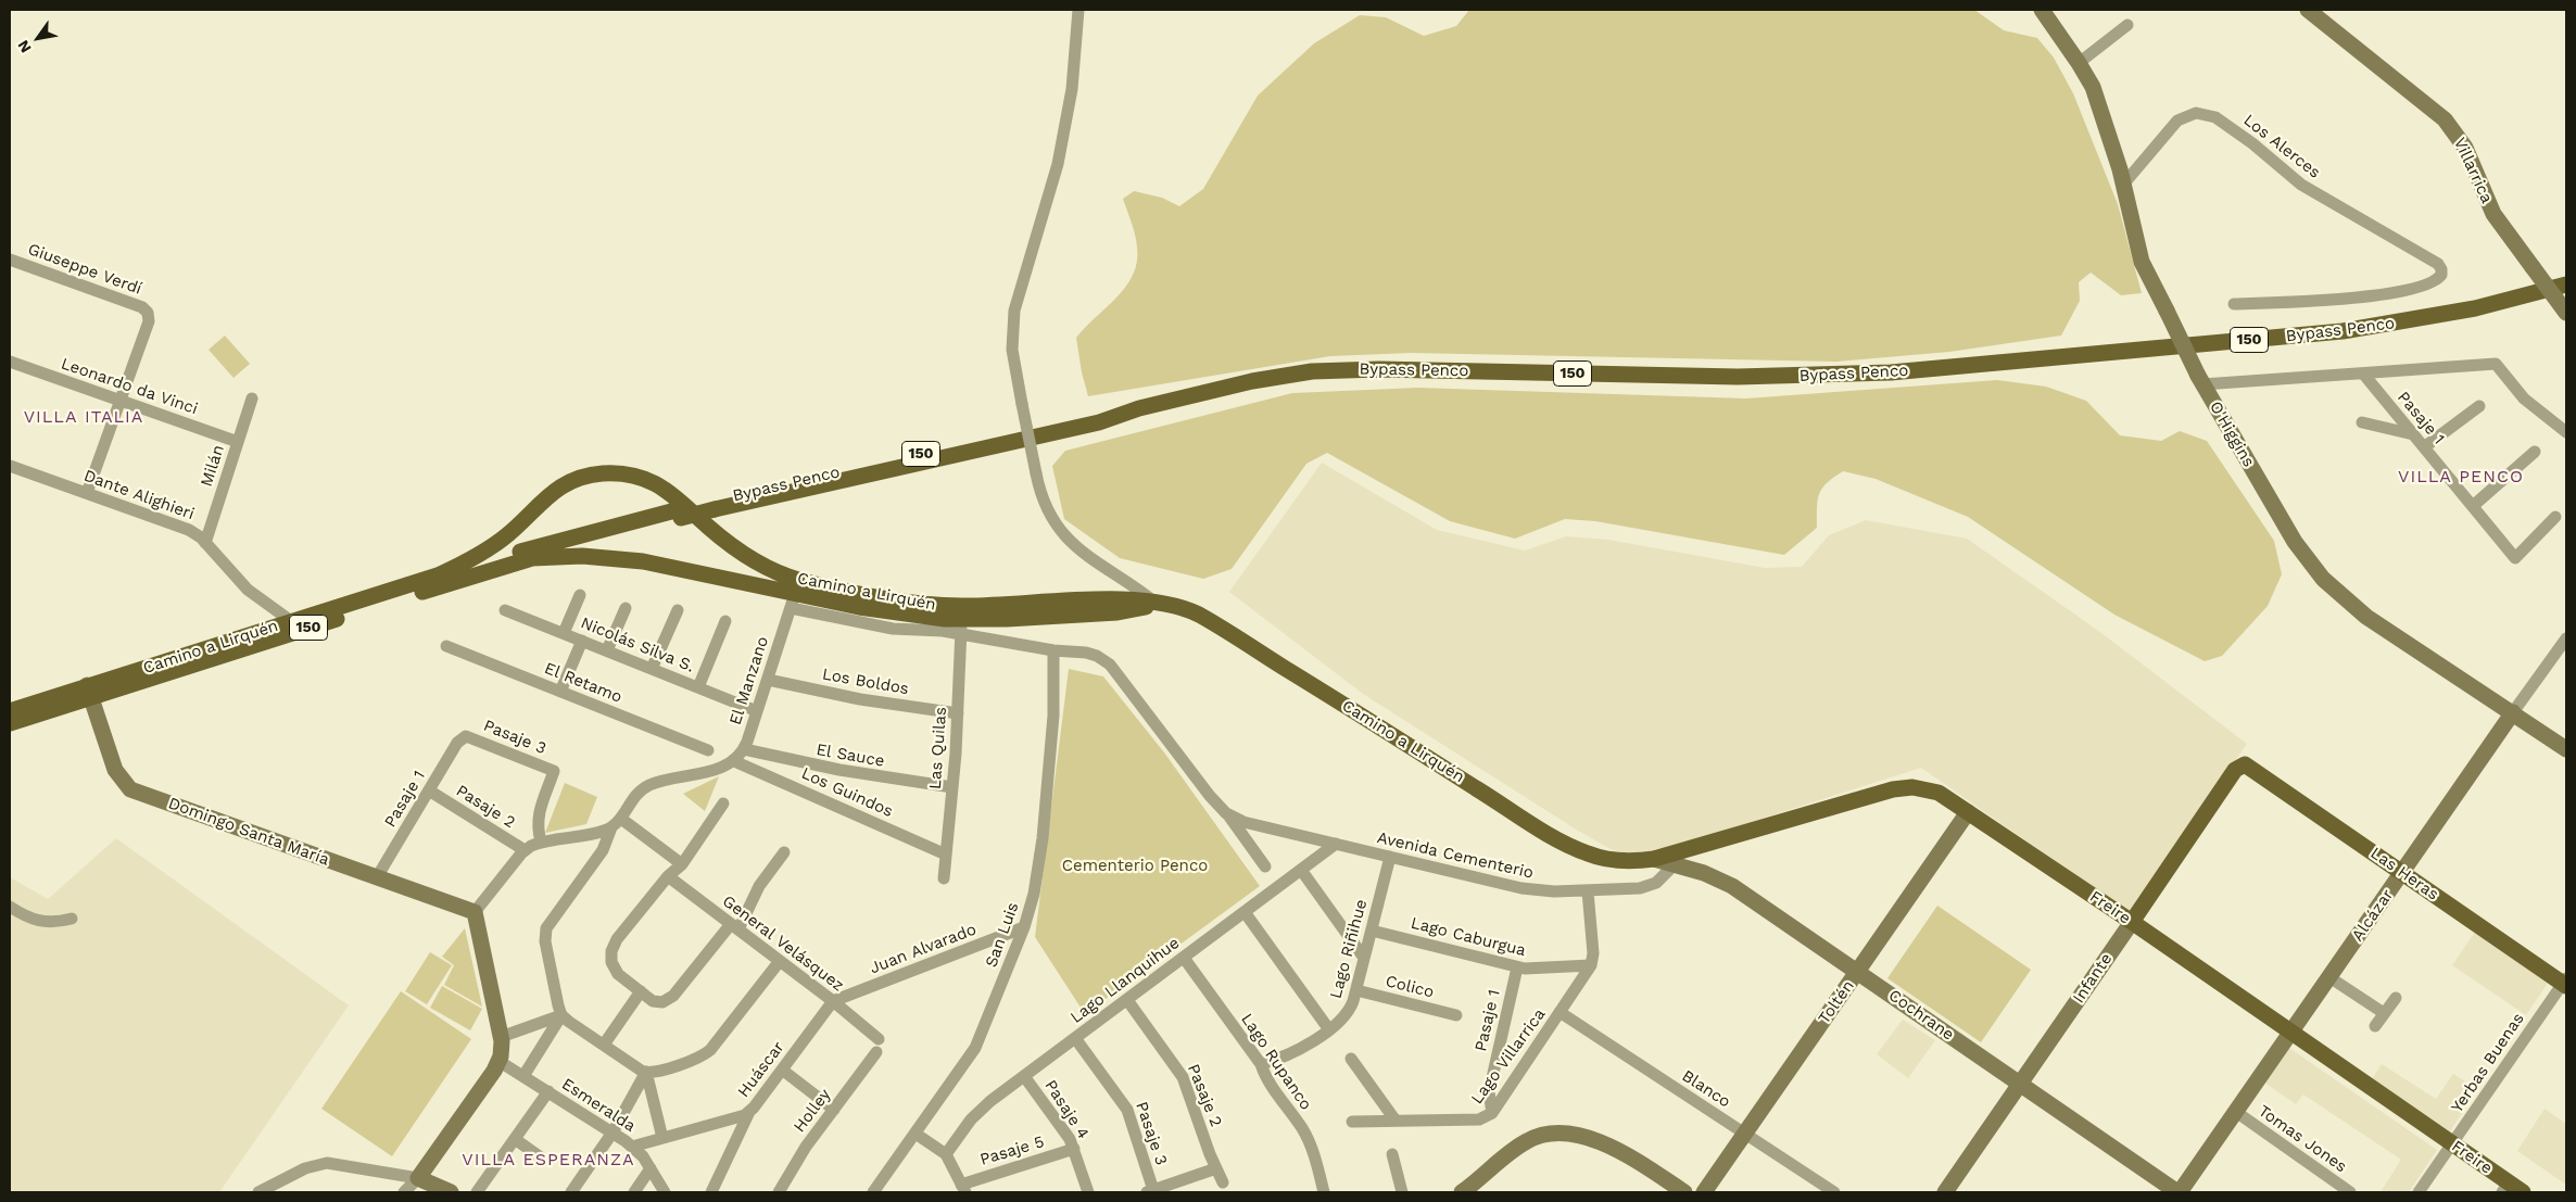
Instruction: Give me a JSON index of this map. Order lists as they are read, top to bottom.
{
  "streets": {
    "main road": [
      "Bypass Penco",
      "150",
      "Camino a Lirquén",
      "Las Heras",
      "Freire",
      "Infante"
    ],
    "street": [
      "Los Alerces",
      "Villarrica",
      "Giuseppe Verdí",
      "Leonardo da Vinci",
      "Pasaje 1",
      "O'Higgins",
      "Milán",
      "Dante Alighieri",
      "Nicolás Silva S.",
      "El Manzano",
      "Los Boldos",
      "El Retamo",
      "Pasaje 3",
      "Las Quilas",
      "El Sauce",
      "Los Guindos",
      "Pasaje 2",
      "Domingo Santa María",
      "Avenida Cementerio",
      "Alcázar",
      "San Luis",
      "Lago Caburgua",
      "General Velásquez",
      "Juan Alvarado",
      "Lago Riñihue",
      "Lago Llanquihue",
      "Colico",
      "Toltén",
      "Cochrane",
      "Lago Villarrica",
      "Lago Rupanco",
      "Yerbas Buenas",
      "Huáscar",
      "Blanco",
      "Esmeralda",
      "Pasaje 4",
      "Holley",
      "Tomas Jones",
      "Pasaje 5"
    ]
  },
  "crossings": [
    ["Los Alerces", "O'Higgins"],
    ["Giuseppe Verdí", "Leonardo da Vinci"],
    ["Bypass Penco", "Camino a Lirquén"],
    ["Leonardo da Vinci", "Milán"],
    ["Pasaje 1", "Pasaje 3"],
    ["Pasaje 1", "Pasaje 2"],
    ["Pasaje 1", "Domingo Santa María"],
    ["Pasaje 1", "Lago Caburgua"],
    ["Pasaje 1", "Lago Villarrica"],
    ["O'Higgins", "Alcázar"],
    ["Milán", "Dante Alighieri"],
    ["Dante Alighieri", "Camino a Lirquén"],
    ["Camino a Lirquén", "El Manzano"],
    ["Camino a Lirquén", "Las Quilas"],
    ["Camino a Lirquén", "Domingo Santa María"],
    ["Camino a Lirquén", "Avenida Cementerio"],
    ["Camino a Lirquén", "Freire"],
    ["Camino a Lirquén", "Cochrane"],
    ["Nicolás Silva S.", "El Manzano"],
    ["El Manzano", "Los Boldos"],
    ["El Manzano", "El Sauce"],
    ["El Manzano", "Los Guindos"],
    ["Los Boldos", "Las Quilas"],
    ["Pasaje 3", "Lago Llanquihue"],
    ["Las Quilas", "El Sauce"],
    ["Las Quilas", "Los Guindos"],
    ["Las Quilas", "Avenida Cementerio"],
    ["Pasaje 2", "Lago Llanquihue"],
    ["Avenida Cementerio", "San Luis"],
    ["Avenida Cementerio", "Lago Riñihue"],
    ["Avenida Cementerio", "Lago Llanquihue"],
    ["Avenida Cementerio", "Cochrane"],
    ["Avenida Cementerio", "Lago Villarrica"],
    ["Las Heras", "Alcázar"],
    ["Las Heras", "Infante"],
    ["Las Heras", "Yerbas Buenas"],
    ["Freire", "Alcázar"],
    ["Freire", "Infante"],
    ["Freire", "Toltén"],
    ["Freire", "Cochrane"],
    ["Freire", "Yerbas Buenas"],
    ["Alcázar", "Cochrane"],
    ["Alcázar", "Tomas Jones"],
    ["San Luis", "Juan Alvarado"],
    ["Lago Caburgua", "Lago Riñihue"],
    ["Lago Caburgua", "Lago Villarrica"],
    ["General Velásquez", "Juan Alvarado"],
    ["General Velásquez", "Huáscar"],
    ["General Velásquez", "Holley"],
    ["Juan Alvarado", "Huáscar"],
    ["Lago Riñihue", "Colico"],
    ["Lago Riñihue", "Lago Rupanco"],
    ["Infante", "Cochrane"],
    ["Lago Llanquihue", "Lago Rupanco"],
    ["Lago Llanquihue", "Pasaje 4"],
    ["Toltén", "Cochrane"],
    ["Toltén", "Blanco"],
    ["Lago Villarrica", "Blanco"],
    ["Huáscar", "Esmeralda"],
    ["Pasaje 4", "Pasaje 5"]
  ],
  "districts": ["VILLA ITALIA", "VILLA PENCO", "VILLA ESPERANZA"],
  "parks": ["Cementerio Penco"],
  "north": "bottom left"
}
